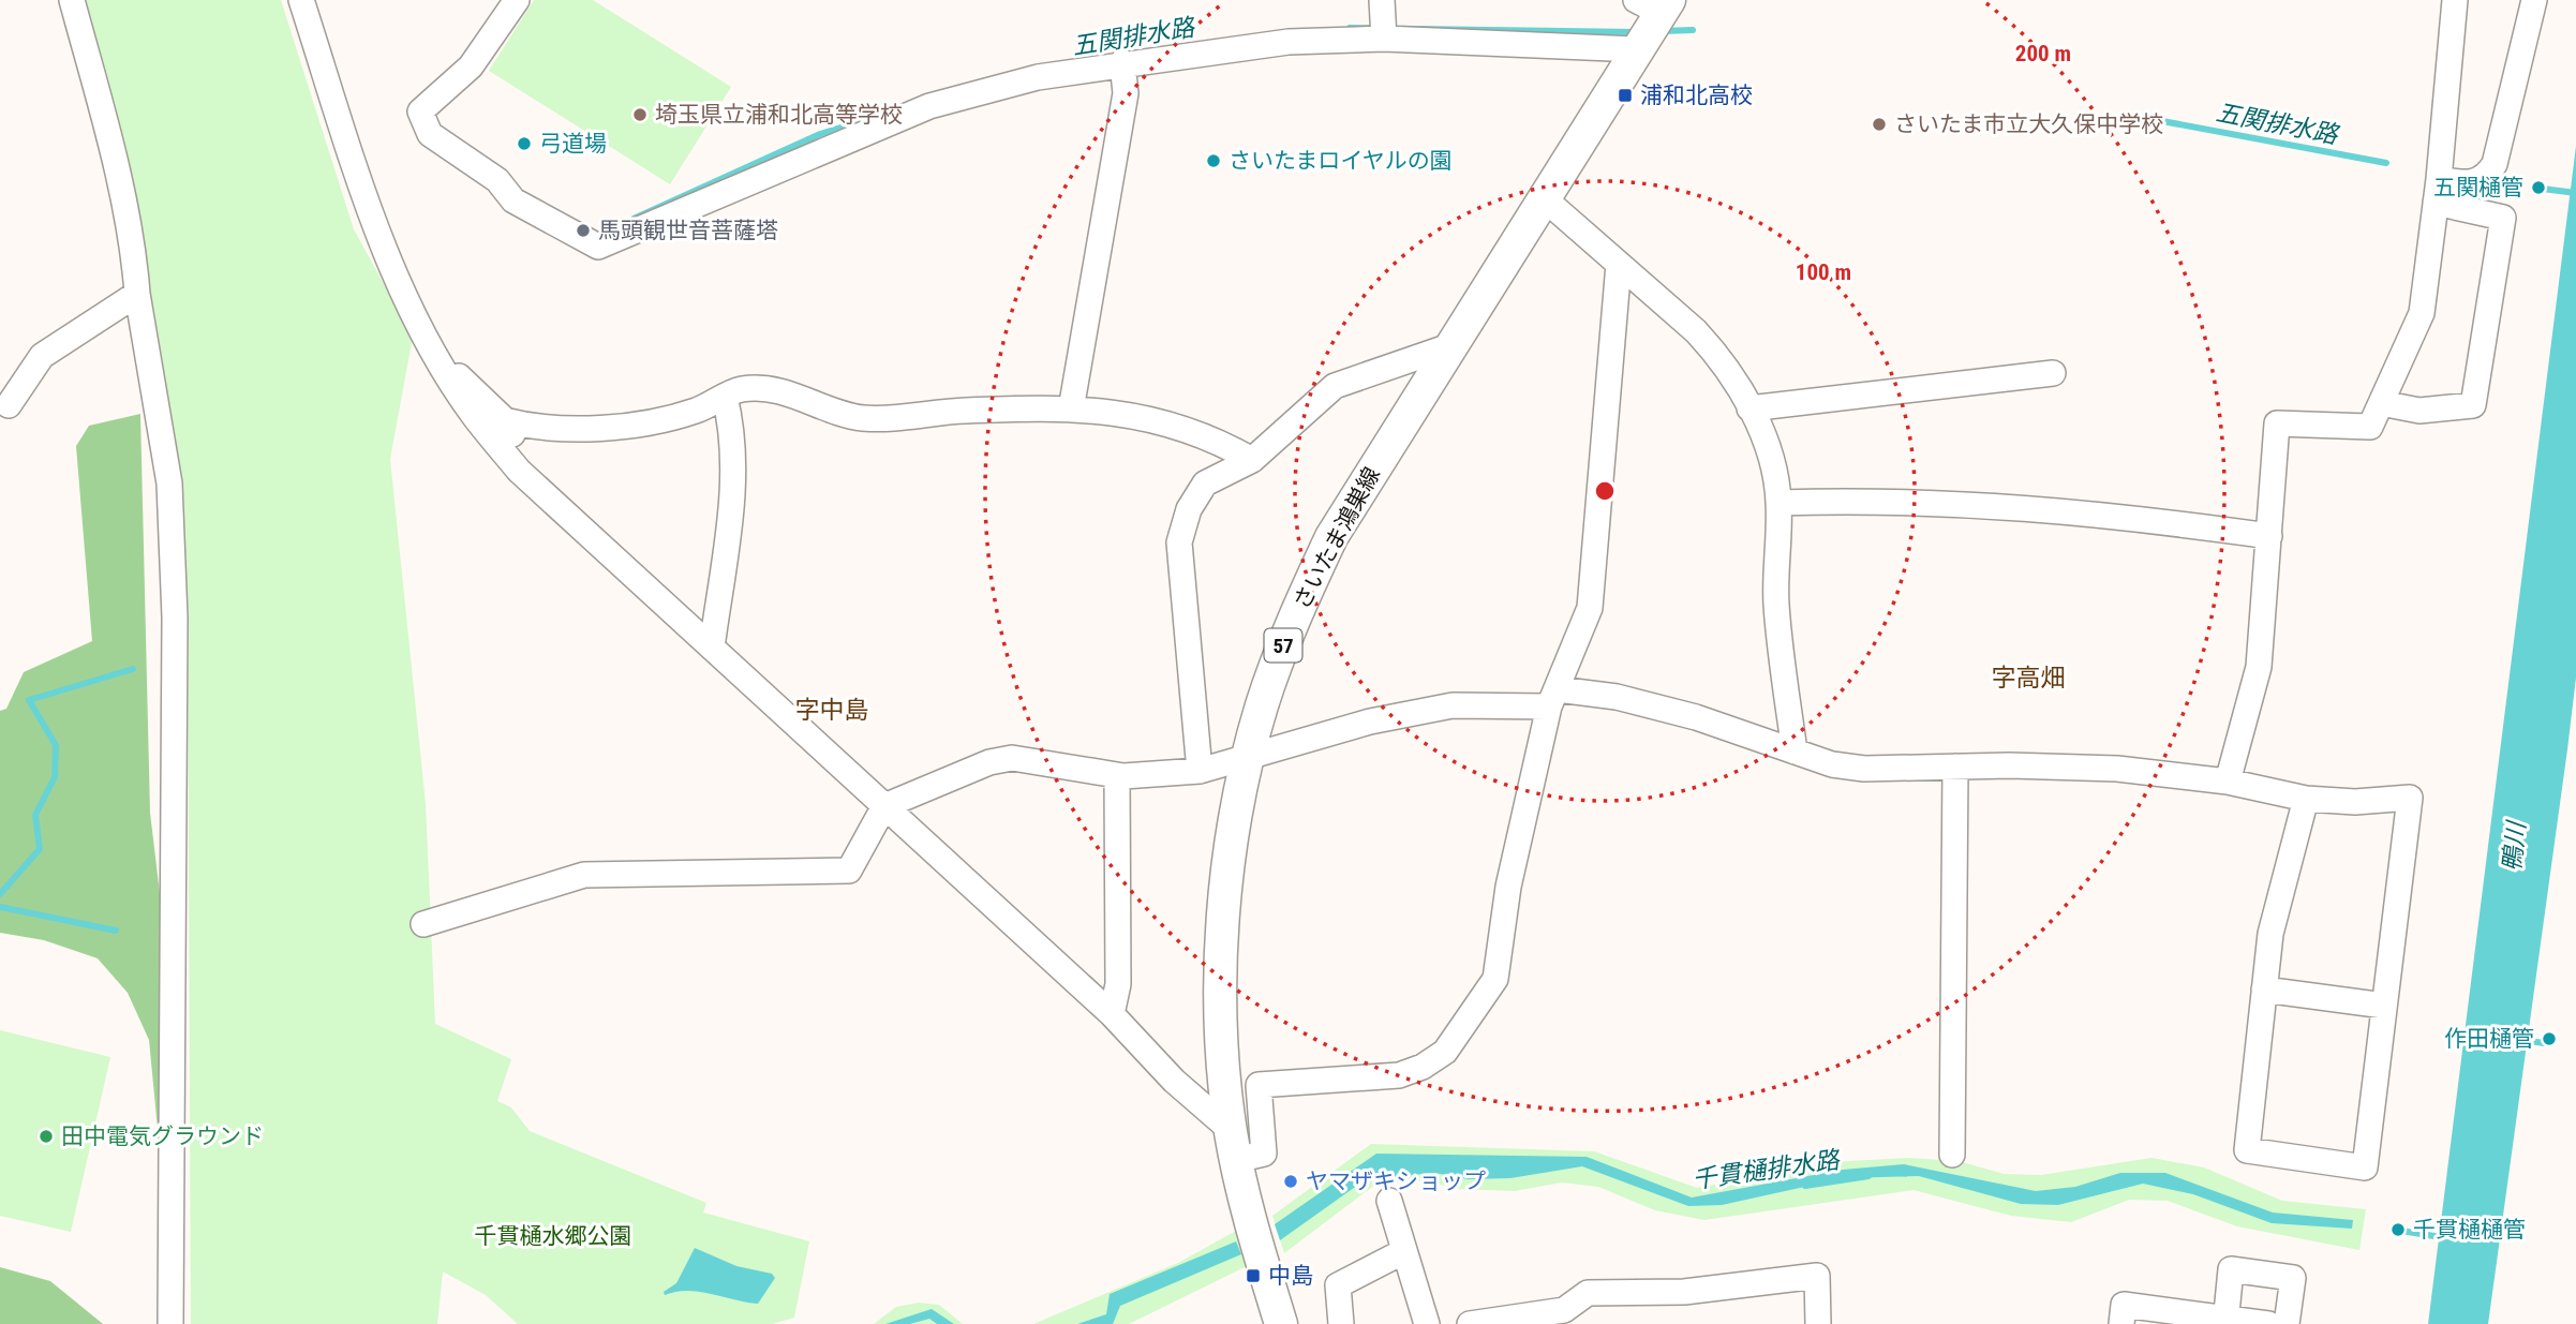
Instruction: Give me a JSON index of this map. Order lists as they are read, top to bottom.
{
  "streets": {
    "main road": ["さいたま鴻巣線", "57"]
  },
  "districts": ["字高畑", "字中島"],
  "water": ["五関排水路", "鴨川", "千貫樋排水路"],
  "parks": ["千貫樋水郷公園"],
  "places": {
    "transit": ["浦和北高校", "中島"],
    "other": [
      "埼玉県立浦和北高等学校",
      "さいたま市立大久保中学校",
      "弓道場",
      "さいたまロイヤルの園",
      "五関樋管",
      "馬頭観世音菩薩塔",
      "作田樋管",
      "田中電気グラウンド",
      "ヤマザキショップ",
      "千貫樋樋管"
    ]
  },
  "rings": ["200 m", "100 m"]
}
